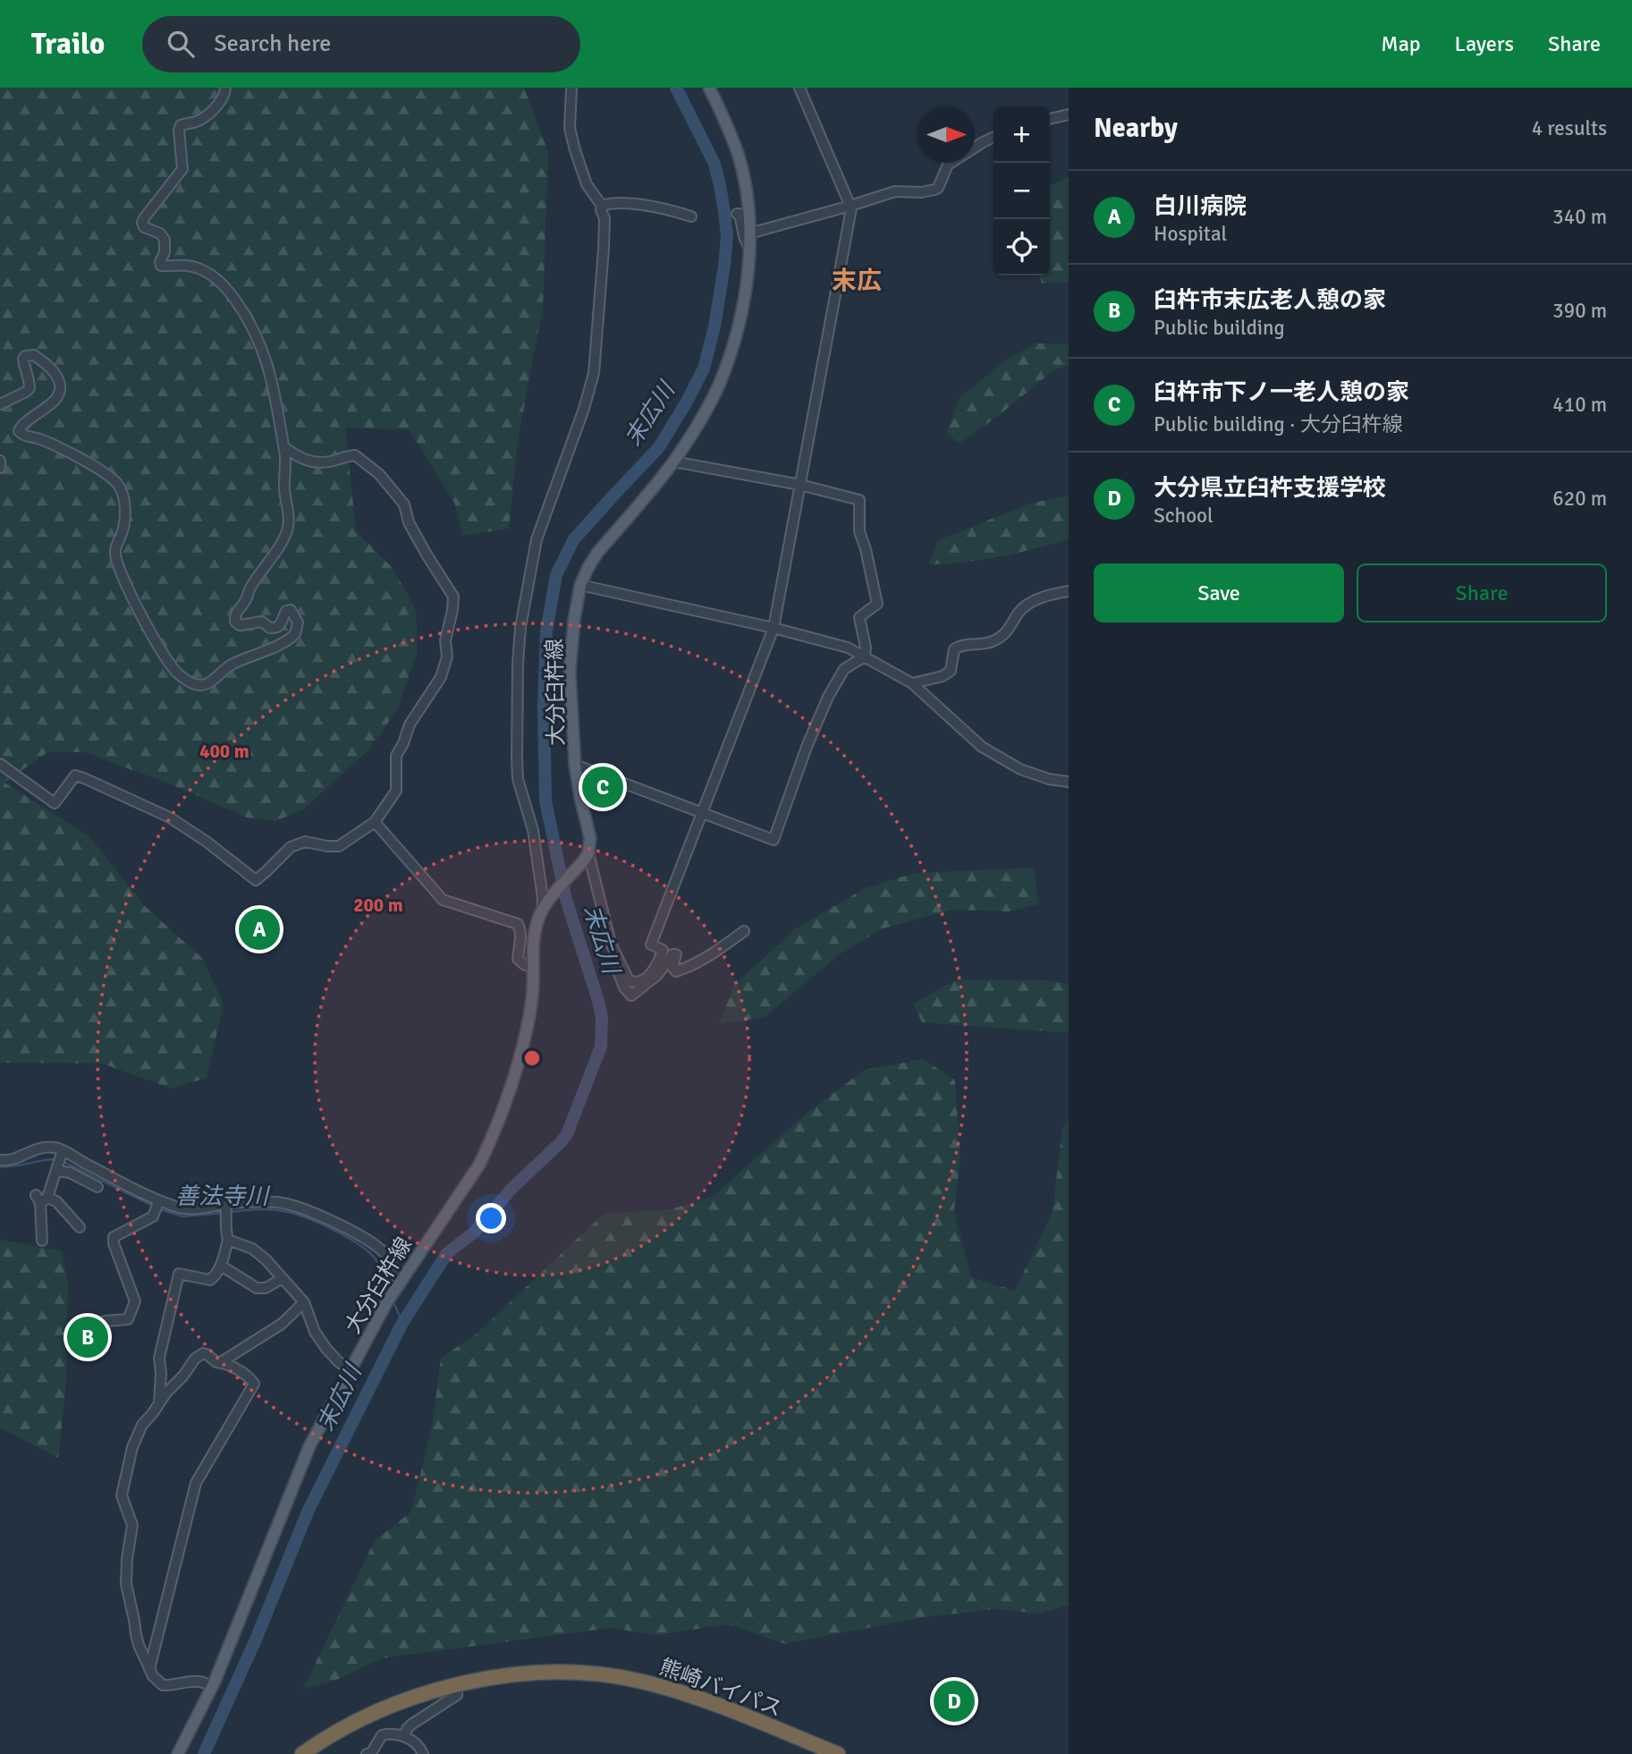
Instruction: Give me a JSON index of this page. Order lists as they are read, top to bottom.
{
  "streets": {
    "highway": ["熊崎バイパス"],
    "main road": ["大分臼杵線"]
  },
  "districts": ["末広"],
  "water": ["末広川", "善法寺川"],
  "north": "right",
  "page": {
    "header": "Trailo",
    "search": "Search here",
    "nav": ["Map", "Layers", "Share"],
    "heading": ["Nearby", "4 results"],
    "map_buttons": ["+", "−"],
    "list": [
      {
        "mark": "A",
        "name": "白川病院",
        "note": "Hospital",
        "value": "340 m"
      },
      {
        "mark": "B",
        "name": "臼杵市末広老人憩の家",
        "note": "Public building",
        "value": "390 m"
      },
      {
        "mark": "C",
        "name": "臼杵市下ノ一老人憩の家",
        "note": "Public building · 大分臼杵線",
        "value": "410 m"
      },
      {
        "mark": "D",
        "name": "大分県立臼杵支援学校",
        "note": "School",
        "value": "620 m"
      }
    ],
    "buttons": ["Save", "Share"],
    "pins": [
      "C",
      "A",
      "B",
      "D"
    ]
  },
  "rings": ["400 m", "200 m"]
}
